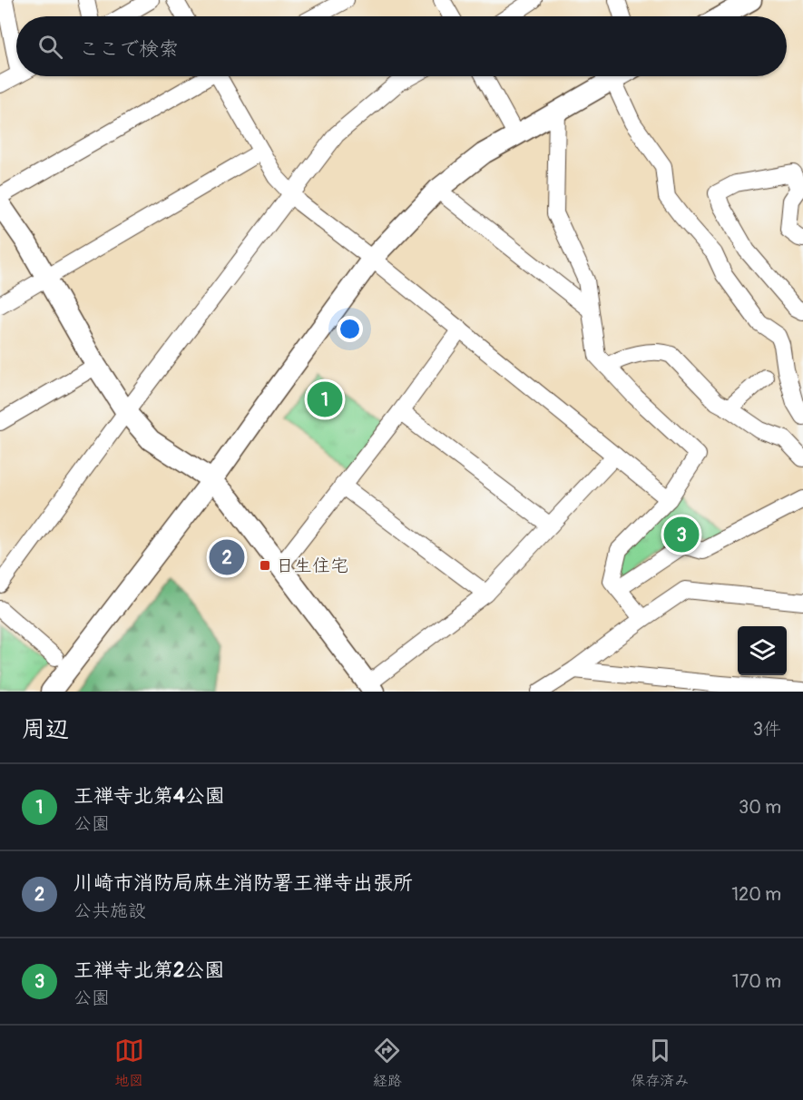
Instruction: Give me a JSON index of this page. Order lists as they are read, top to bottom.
{
  "places": {
    "transit": ["日生住宅"]
  },
  "page": {
    "search": "ここで検索",
    "pins": ["1", "3", "2"],
    "heading": ["周辺", "3件"],
    "list": [
      {
        "mark": "1",
        "name": "王禅寺北第4公園",
        "note": "公園",
        "value": "30 m"
      },
      {
        "mark": "2",
        "name": "川崎市消防局麻生消防署王禅寺出張所",
        "note": "公共施設",
        "value": "120 m"
      },
      {
        "mark": "3",
        "name": "王禅寺北第2公園",
        "note": "公園",
        "value": "170 m"
      }
    ],
    "nav": ["地図", "経路", "保存済み"]
  }
}
